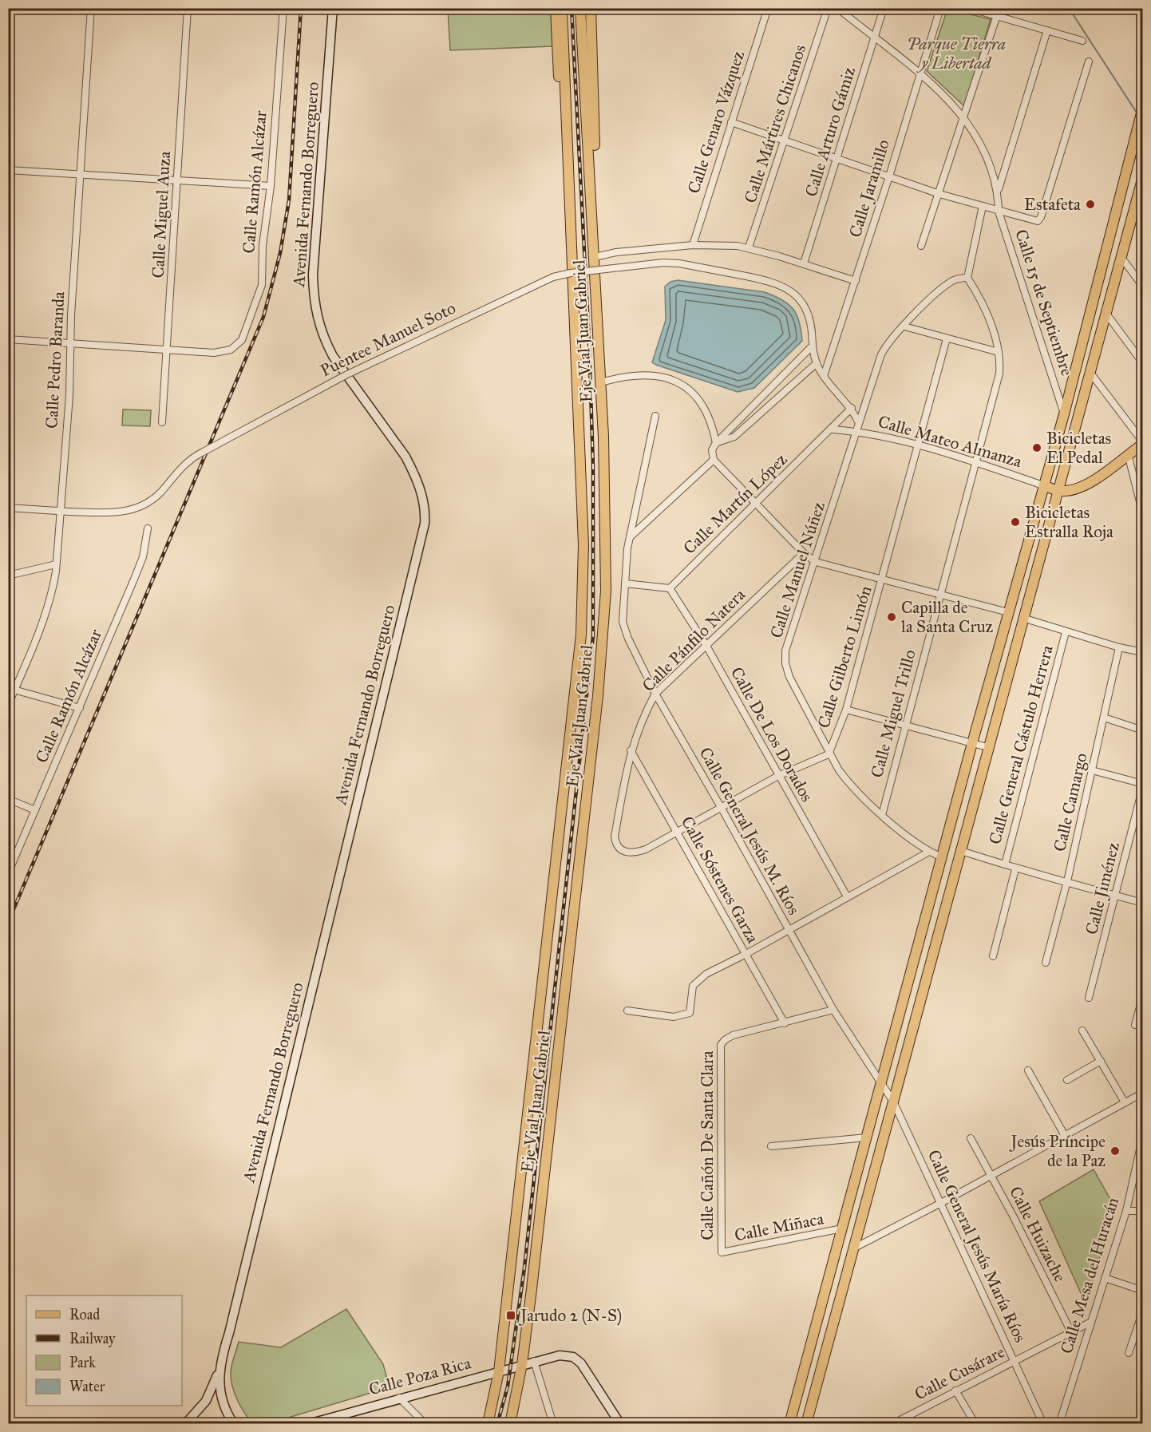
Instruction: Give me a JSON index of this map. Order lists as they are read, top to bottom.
{
  "streets": {
    "main road": [
      "Avenida Fernando Borreguero",
      "Eje Vial Juan Gabriel",
      "Calle Mateo Almanza",
      "Calle Poza Rica"
    ],
    "street": [
      "Calle Genaro Vázquez",
      "Calle Mártires Chicanos",
      "Calle Arturo Gámiz",
      "Calle Ramón Alcázar",
      "Calle Jaramillo",
      "Calle Miguel Auza",
      "Calle 15 de Septiembre",
      "Puentee Manuel Soto",
      "Calle Pedro Baranda",
      "Calle Martín López",
      "Calle Manuel Núñez",
      "Calle Pánfilo Natera",
      "Calle Gilberto Limón",
      "Calle Miguel Trillo",
      "Calle De Los Dorados",
      "Calle General Cástulo Herrera",
      "Calle Camargo",
      "Calle General Jesús M. Ríos",
      "Calle Sóstenes Garza",
      "Calle Jiménez",
      "Calle Cañón De Santa Clara",
      "Calle Miñaca",
      "Calle Huizache",
      "Calle General Jesús María Ríos",
      "Calle Mesa del Huracán",
      "Calle Cusárare"
    ]
  },
  "crossings": [
    ["Calle Arturo Gámiz", "Calle 15 de Septiembre"],
    ["Calle Ramón Alcázar", "Calle Miguel Auza"],
    ["Calle Jaramillo", "Calle 15 de Septiembre"],
    ["Calle Jaramillo", "Calle Mateo Almanza"],
    ["Eje Vial Juan Gabriel", "Calle Poza Rica"],
    ["Puentee Manuel Soto", "Calle Pedro Baranda"],
    ["Puentee Manuel Soto", "Calle Mateo Almanza"],
    ["Calle Mateo Almanza", "Calle Martín López"],
    ["Calle Mateo Almanza", "Calle Manuel Núñez"],
    ["Calle Mateo Almanza", "Calle Gilberto Limón"],
    ["Calle Mateo Almanza", "Calle Miguel Trillo"],
    ["Calle Martín López", "Calle De Los Dorados"],
    ["Calle Manuel Núñez", "Calle Gilberto Limón"],
    ["Calle Manuel Núñez", "Calle Miguel Trillo"],
    ["Calle Pánfilo Natera", "Calle Gilberto Limón"],
    ["Calle Pánfilo Natera", "Calle De Los Dorados"],
    ["Calle Pánfilo Natera", "Calle General Jesús M. Ríos"],
    ["Calle Pánfilo Natera", "Calle Sóstenes Garza"],
    ["Calle Gilberto Limón", "Calle De Los Dorados"],
    ["Calle Gilberto Limón", "Calle General Jesús M. Ríos"],
    ["Calle Gilberto Limón", "Calle Sóstenes Garza"],
    ["Calle General Jesús M. Ríos", "Calle General Jesús María Ríos"],
    ["Calle Sóstenes Garza", "Calle Cañón De Santa Clara"],
    ["Calle Cañón De Santa Clara", "Calle Miñaca"],
    ["Calle Huizache", "Calle Cusárare"],
    ["Calle General Jesús María Ríos", "Calle Cusárare"],
    ["Calle Mesa del Huracán", "Calle Cusárare"]
  ],
  "parks": ["Parque Tierra y Libertad"],
  "places": {
    "other": [
      "Estafeta",
      "Bicicletas El Pedal",
      "Bicicletas Estralla Roja",
      "Capilla de la Santa Cruz",
      "Jesús Príncipe de la Paz"
    ],
    "transit": ["Jarudo 2 (N-S)"]
  },
  "legend": [
    "Road",
    "Railway",
    "Park",
    "Water"
  ]
}
